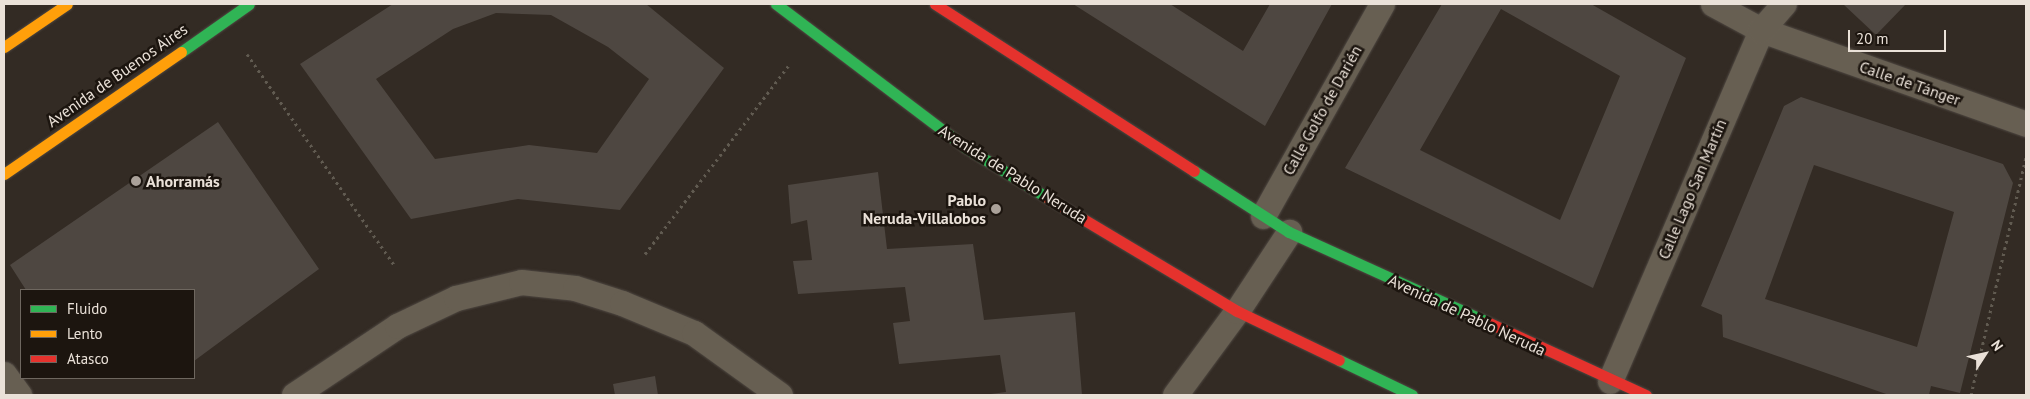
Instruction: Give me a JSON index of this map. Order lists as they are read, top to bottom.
{
  "streets": {
    "main road": ["Avenida de Buenos Aires", "Avenida de Pablo Neruda"],
    "street": ["Calle de Tánger", "Calle Golfo de Darién", "Calle Lago San Martín"]
  },
  "crossings": [
    ["Calle de Tánger", "Calle Lago San Martín"],
    ["Calle Golfo de Darién", "Avenida de Pablo Neruda"],
    ["Avenida de Pablo Neruda", "Calle Lago San Martín"]
  ],
  "places": ["Ahorramás", "Pablo Neruda-Villalobos"],
  "legend": ["Fluido", "Lento", "Atasco"],
  "scale_bar": "20 m",
  "north": "top right"
}
